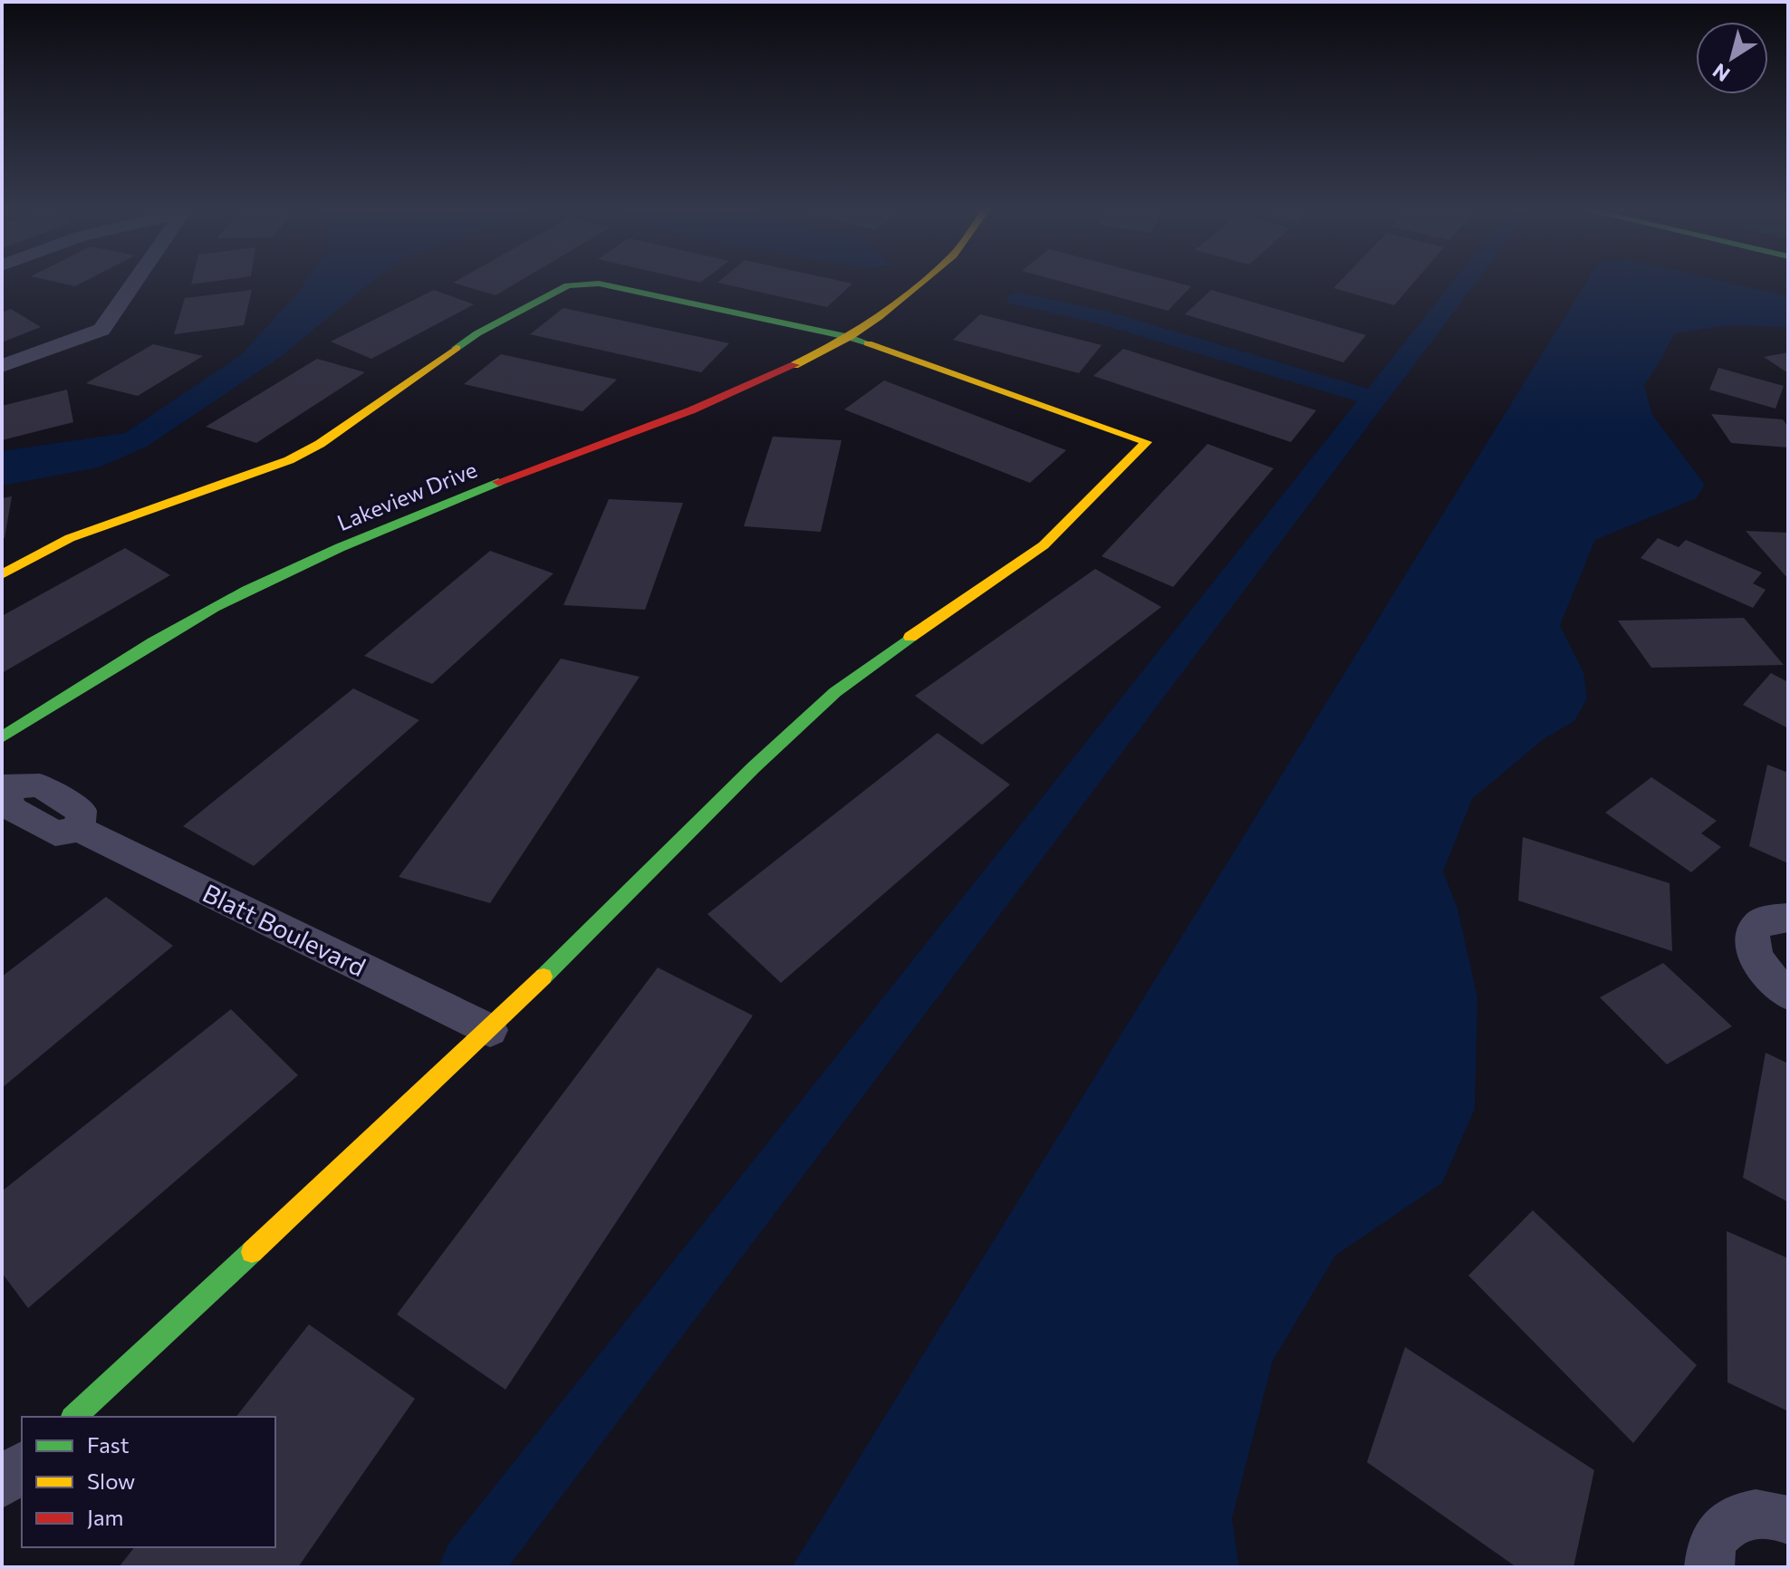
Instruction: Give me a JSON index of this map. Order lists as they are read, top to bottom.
{
  "streets": {
    "street": ["Lakeview Drive", "Blatt Boulevard"]
  },
  "legend": ["Fast", "Slow", "Jam"],
  "north": "bottom left"
}
